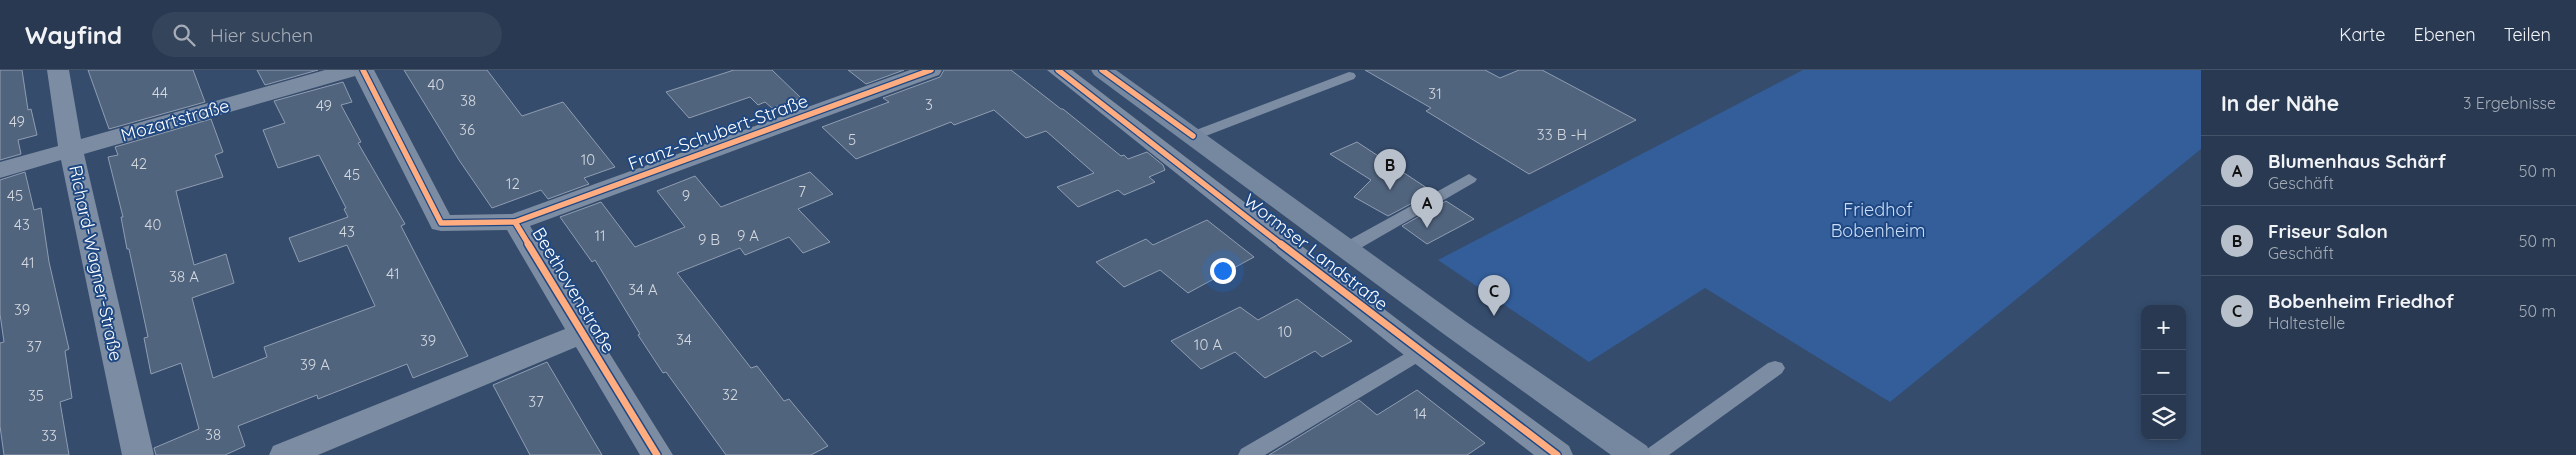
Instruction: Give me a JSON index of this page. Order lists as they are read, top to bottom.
{
  "streets": {
    "main road": ["Wormser Landstraße"],
    "street": [
      "Mozartstraße",
      "Franz-Schubert-Straße",
      "Richard-Wagner-Straße",
      "Beethovenstraße"
    ]
  },
  "crossings": [
    ["Mozartstraße", "Richard-Wagner-Straße"],
    ["Franz-Schubert-Straße", "Beethovenstraße"]
  ],
  "parks": ["Friedhof Bobenheim"],
  "house_numbers": [
    "40",
    "44",
    "31",
    "38",
    "3",
    "49",
    "49",
    "36",
    "33 B -H",
    "5",
    "10",
    "42",
    "45",
    "12",
    "7",
    "45",
    "9",
    "43",
    "40",
    "43",
    "11",
    "9 A",
    "9 B",
    "41",
    "41",
    "38 A",
    "34 A",
    "39",
    "10",
    "34",
    "39",
    "10 A",
    "37",
    "39 A",
    "32",
    "35",
    "37",
    "14",
    "38",
    "33"
  ],
  "page": {
    "header": "Wayfind",
    "search": "Hier suchen",
    "nav": ["Karte", "Ebenen", "Teilen"],
    "heading": ["In der Nähe", "3 Ergebnisse"],
    "list": [
      {
        "mark": "A",
        "name": "Blumenhaus Schärf",
        "note": "Geschäft",
        "value": "50 m"
      },
      {
        "mark": "B",
        "name": "Friseur Salon",
        "note": "Geschäft",
        "value": "50 m"
      },
      {
        "mark": "C",
        "name": "Bobenheim Friedhof",
        "note": "Haltestelle",
        "value": "50 m"
      }
    ],
    "pins": ["B", "A", "C"],
    "map_buttons": ["+", "−"]
  }
}
